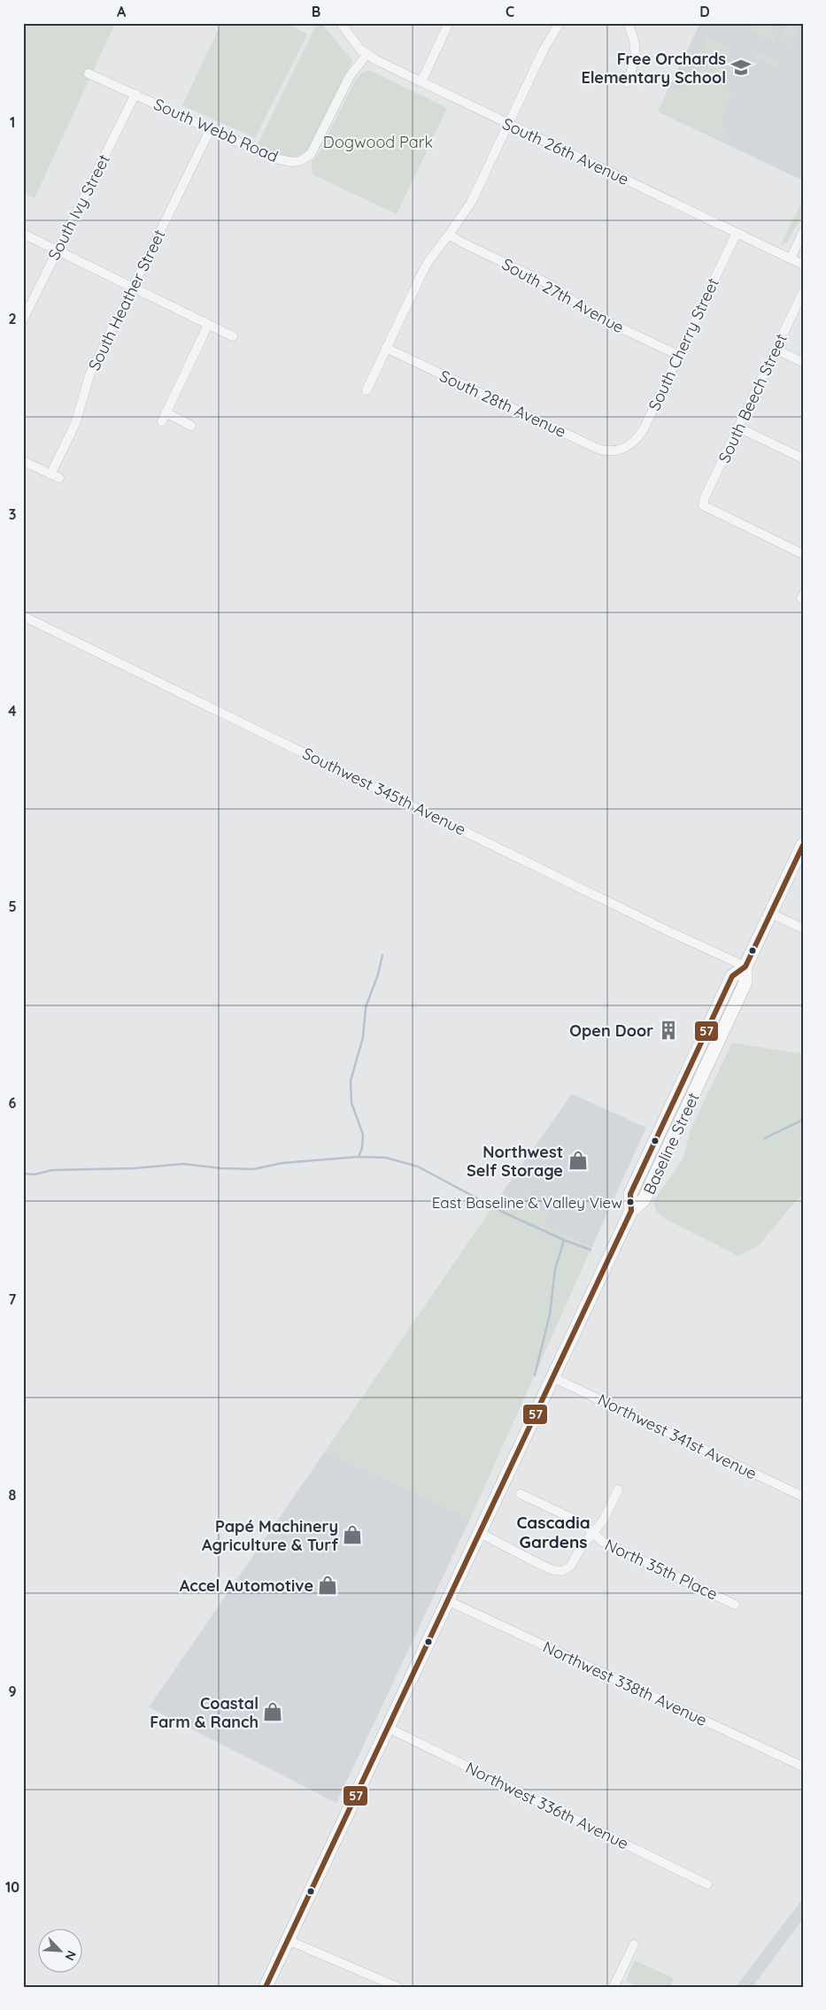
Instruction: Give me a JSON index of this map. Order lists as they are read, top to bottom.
{
  "streets": {
    "highway": ["Baseline Street"],
    "street": [
      "South Webb Road",
      "South 26th Avenue",
      "South Ivy Street",
      "South 27th Avenue",
      "South Heather Street",
      "South Cherry Street",
      "South Beech Street",
      "South 28th Avenue",
      "Southwest 345th Avenue",
      "Northwest 341st Avenue",
      "North 35th Place",
      "Northwest 338th Avenue",
      "Northwest 336th Avenue"
    ]
  },
  "crossings": [
    ["South Webb Road", "South 26th Avenue"],
    ["South Webb Road", "South Ivy Street"],
    ["South Webb Road", "South Heather Street"],
    ["South 26th Avenue", "South Cherry Street"],
    ["South 27th Avenue", "South Cherry Street"],
    ["South Cherry Street", "South 28th Avenue"],
    ["Southwest 345th Avenue", "Baseline Street"],
    ["Baseline Street", "Northwest 341st Avenue"],
    ["Baseline Street", "Northwest 338th Avenue"],
    ["Baseline Street", "Northwest 336th Avenue"]
  ],
  "districts": ["Cascadia Gardens"],
  "parks": ["Dogwood Park"],
  "places": {
    "school or university": ["Free Orchards Elementary School"],
    "building": ["Open Door"],
    "shop": [
      "Northwest Self Storage",
      "Papé Machinery Agriculture & Turf",
      "Accel Automotive",
      "Coastal Farm & Ranch"
    ],
    "other": ["East Baseline & Valley View"]
  },
  "lines": ["transit line 57"],
  "north": "bottom right",
  "grid": {
    "columns": [
      "A",
      "B",
      "C",
      "D"
    ],
    "rows": [
      "1",
      "2",
      "3",
      "4",
      "5",
      "6",
      "7",
      "8",
      "9",
      "10"
    ]
  }
}
